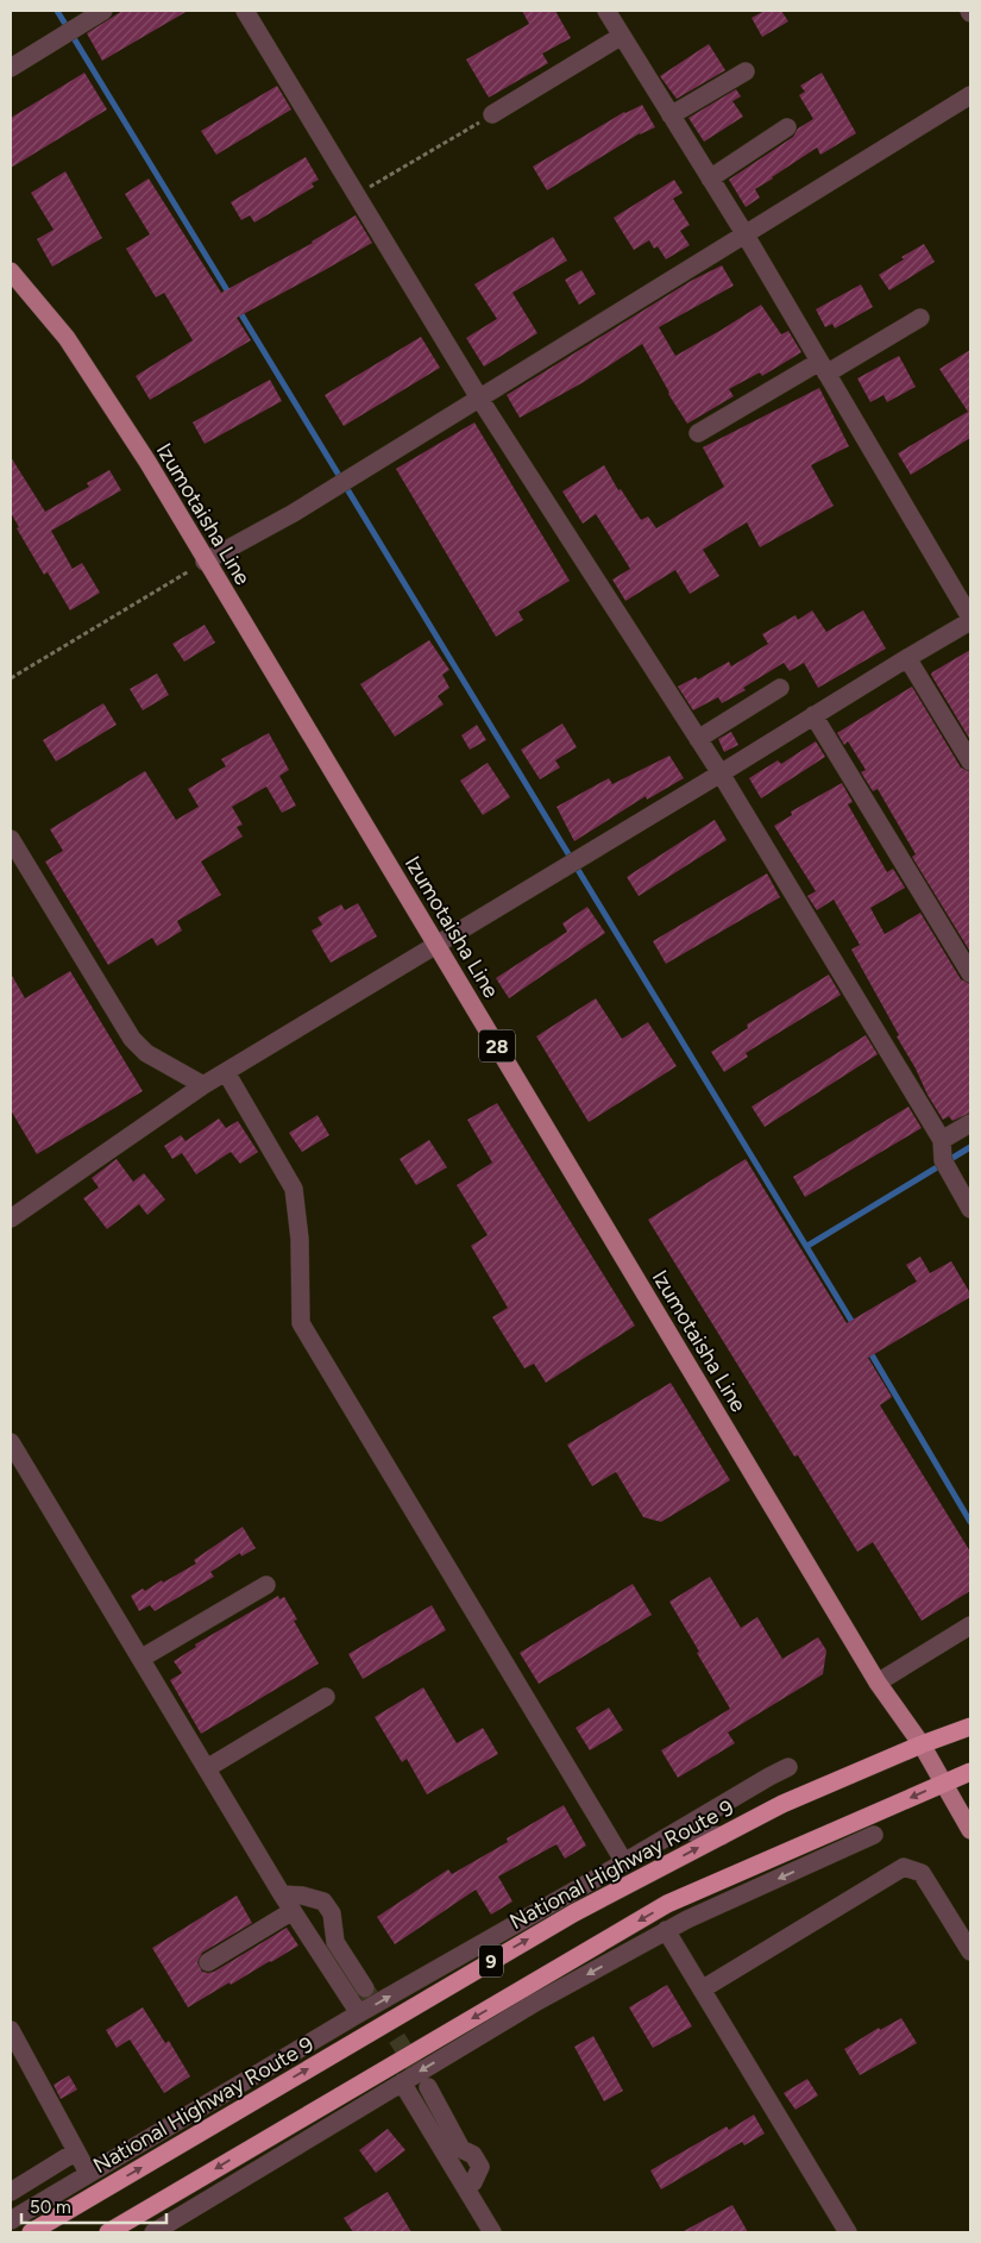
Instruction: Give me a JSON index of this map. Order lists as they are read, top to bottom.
{
  "streets": {
    "highway": ["National Highway Route 9", "9"],
    "main road": ["Izumotaisha Line", "28"]
  },
  "crossings": [
    ["Izumotaisha Line", "National Highway Route 9"],
    ["Izumotaisha Line", "9"]
  ],
  "scale_bar": "50 m"
}
